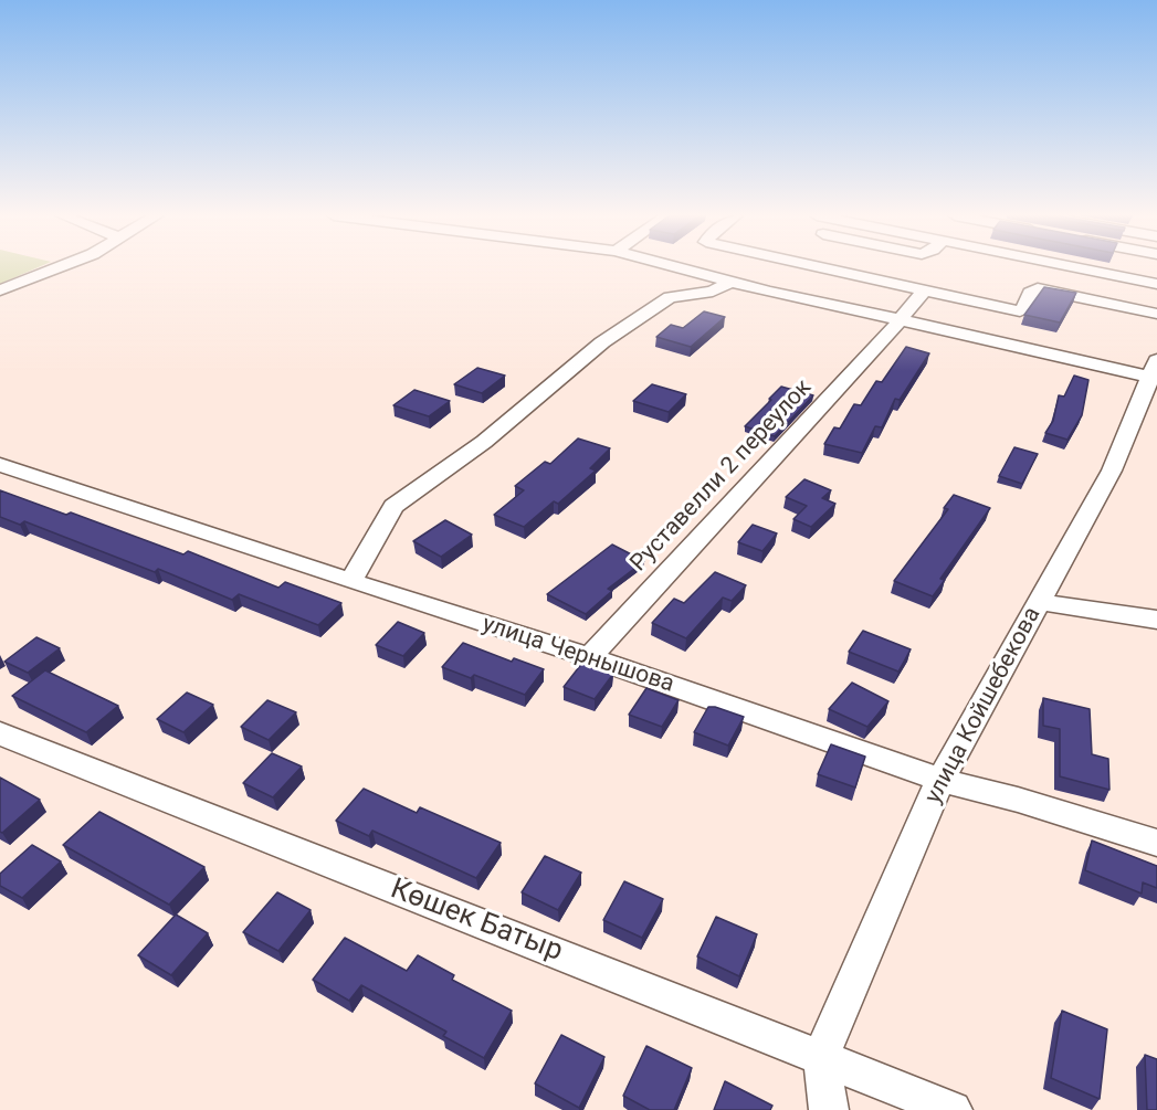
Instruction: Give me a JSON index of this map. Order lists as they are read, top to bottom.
{
  "streets": {
    "street": [
      "Руставелли 2 переулок",
      "улица Чернышова",
      "улица Койшебекова",
      "Көшек Батыр"
    ]
  },
  "crossings": [
    ["Руставелли 2 переулок", "улица Чернышова"],
    ["улица Чернышова", "улица Койшебекова"],
    ["улица Койшебекова", "Көшек Батыр"]
  ]
}
